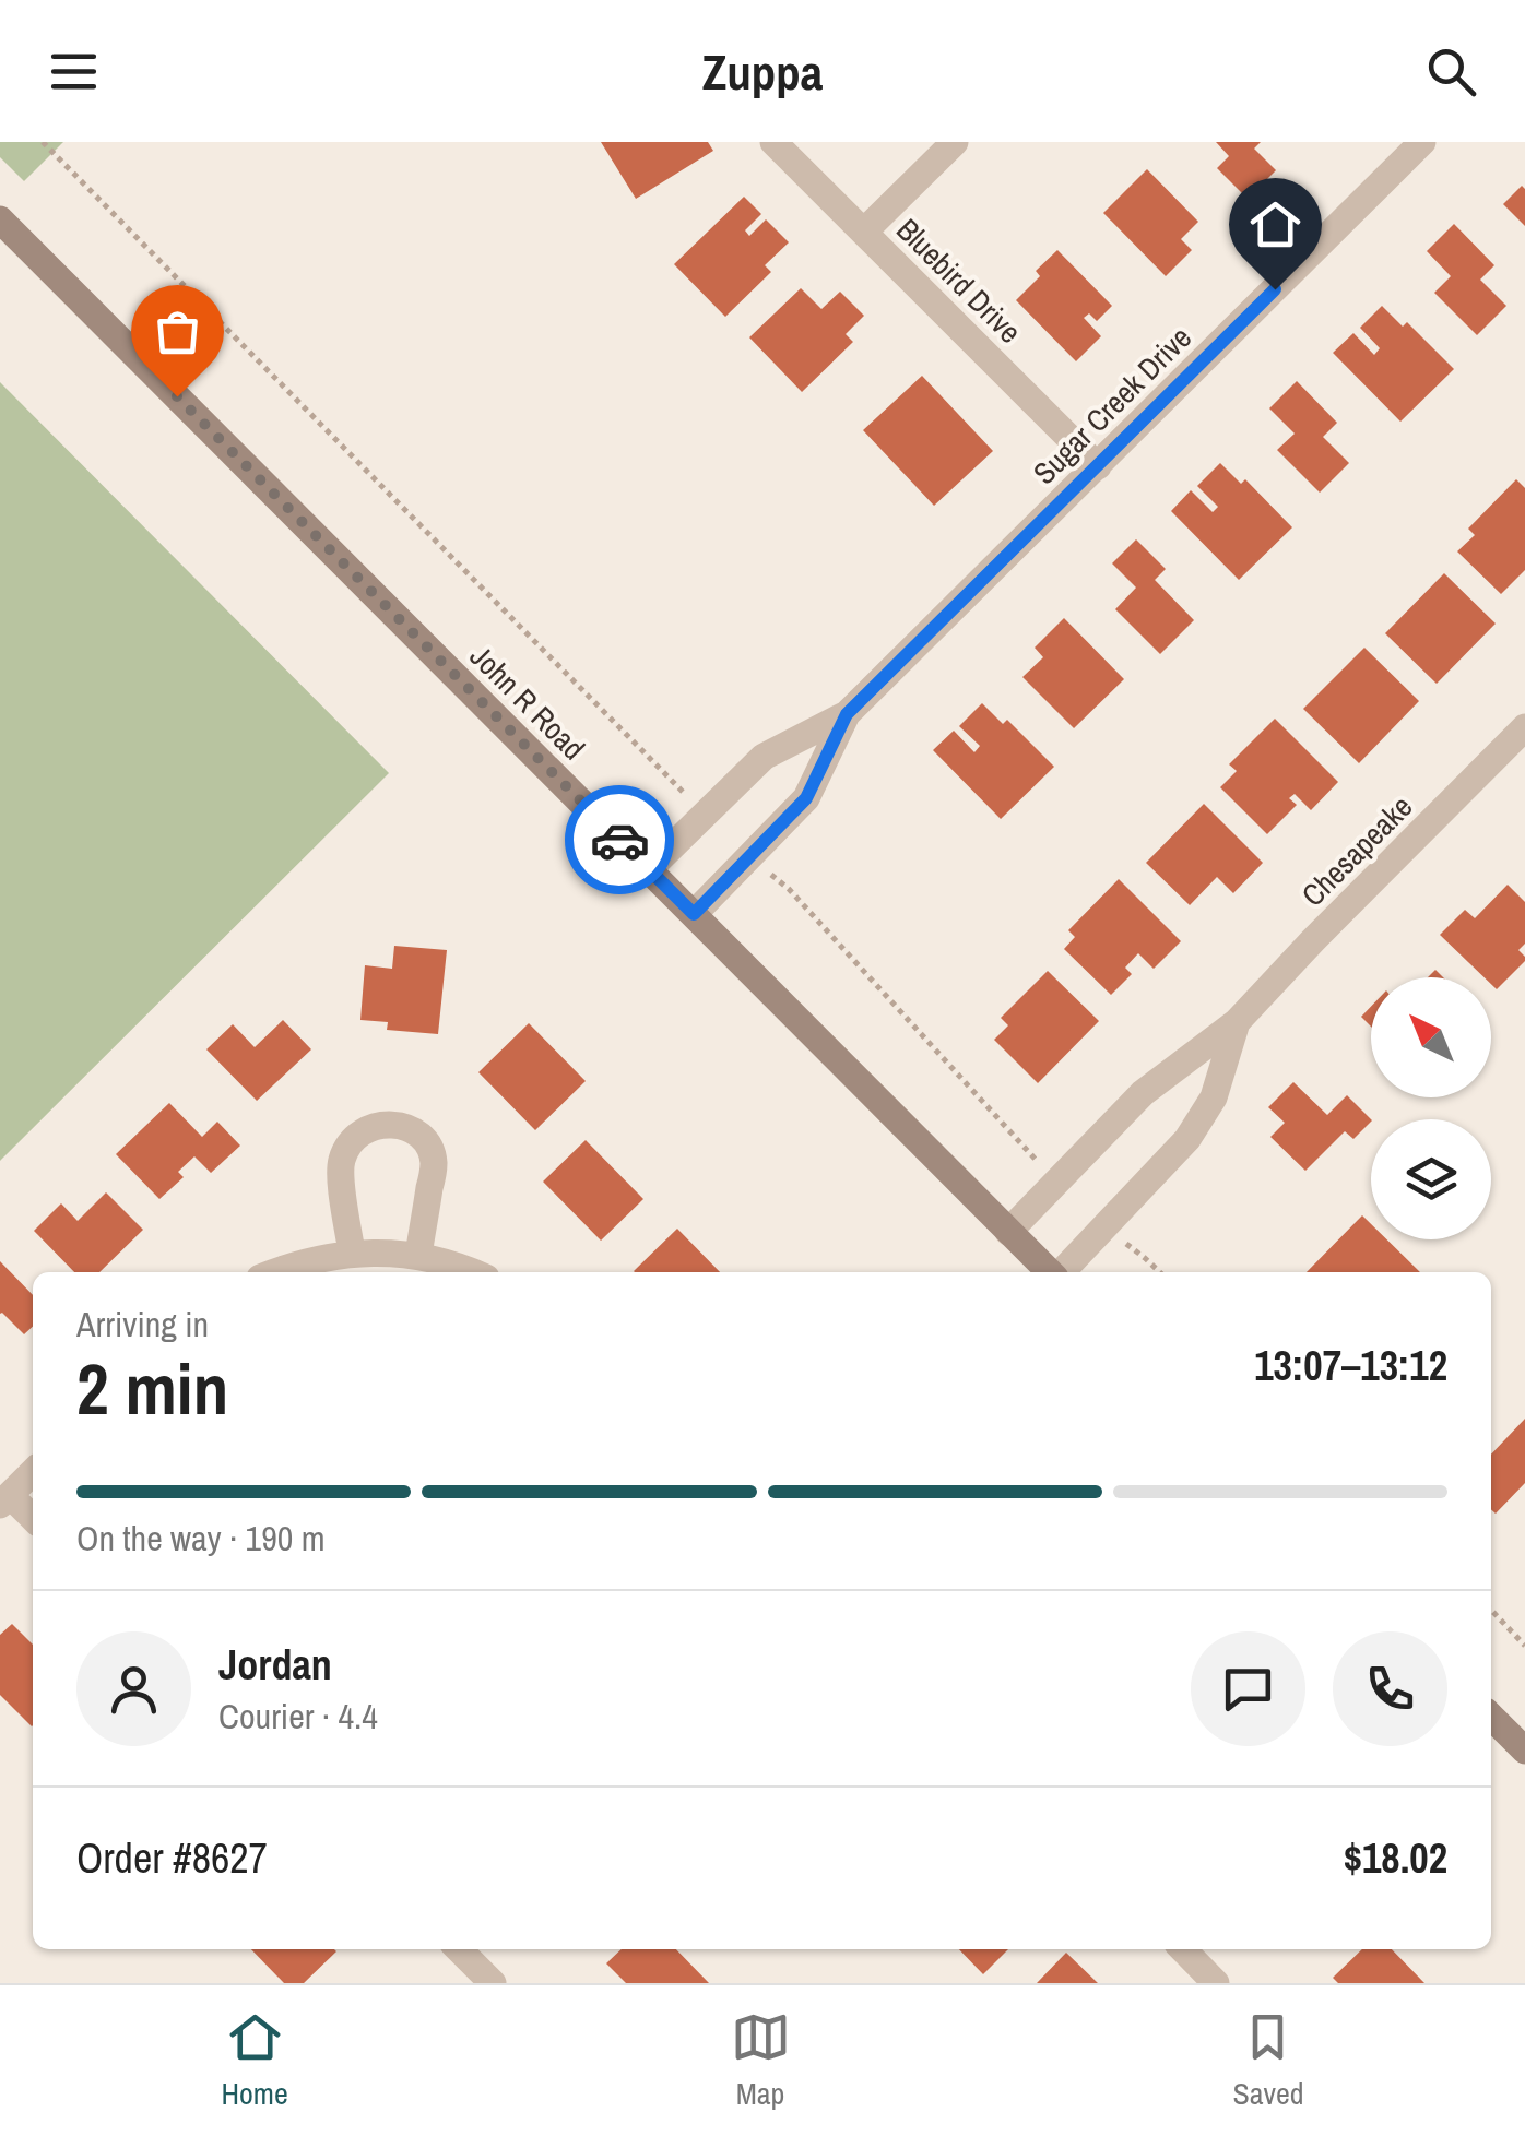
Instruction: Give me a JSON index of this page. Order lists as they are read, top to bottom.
{
  "streets": {
    "main road": ["John R Road"],
    "street": ["Bluebird Drive", "Sugar Creek Drive", "Chesapeake"]
  },
  "crossings": [
    ["Bluebird Drive", "Sugar Creek Drive"],
    ["Sugar Creek Drive", "John R Road"],
    ["John R Road", "Chesapeake"]
  ],
  "north": "top left",
  "page": {
    "header": "Zuppa",
    "heading": ["2 min", "Arriving in", "13:07–13:12"],
    "panel": [
      "Jordan",
      "Courier · 4.4",
      "Order #8627",
      "$18.02"
    ],
    "bar": "On the way · 190 m",
    "tabs": ["Home", "Map", "Saved"]
  }
}
